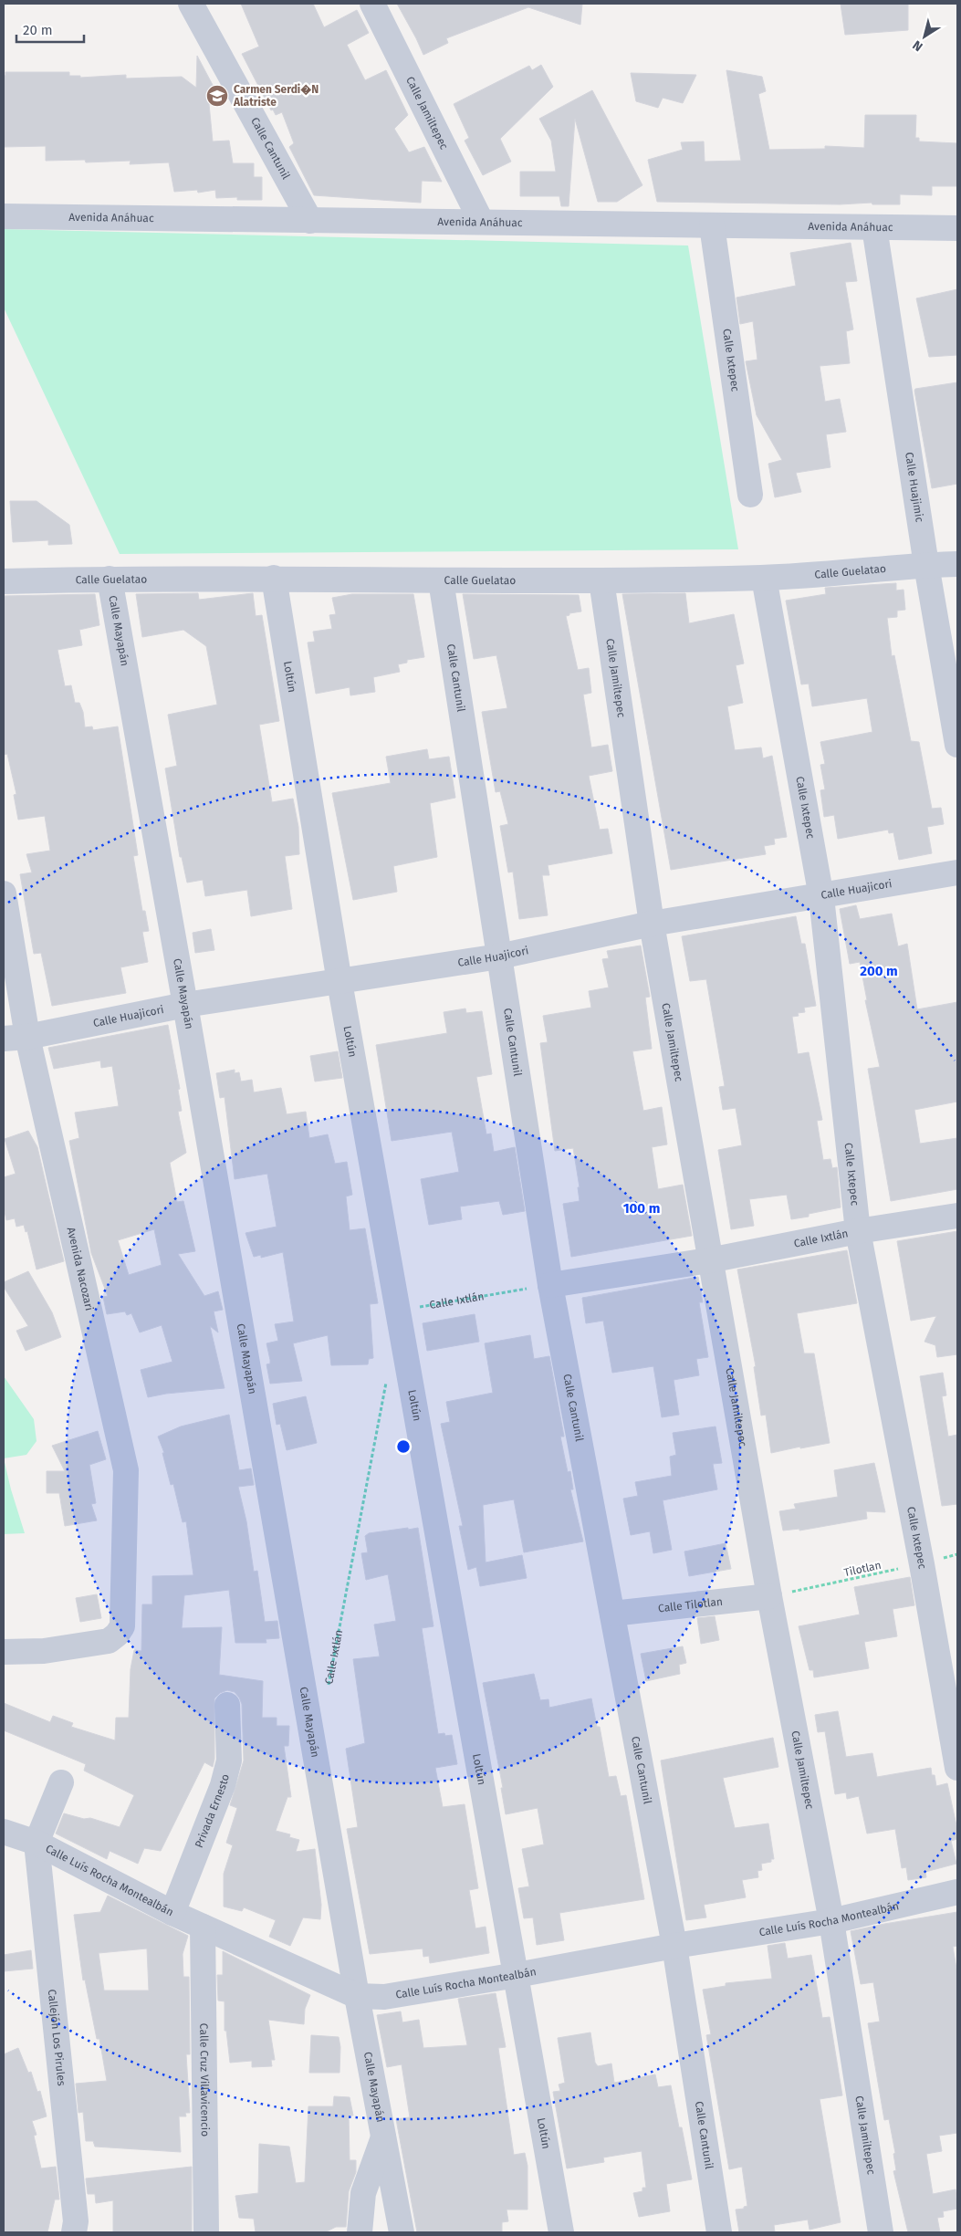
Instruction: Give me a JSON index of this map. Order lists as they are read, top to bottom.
{
  "streets": {
    "street": [
      "Calle Jamiltepec",
      "Calle Cantunil",
      "Avenida Anáhuac",
      "Calle Ixtepec",
      "Calle Huajimic",
      "Calle Guelatao",
      "Calle Mayapán",
      "Loltún",
      "Calle Huajicori",
      "Calle Ixtlán",
      "Avenida Nacozari",
      "Calle Tilotlan",
      "Privada Ernesto",
      "Calle Luís Rocha Montealbán",
      "Callejón Los Pirules",
      "Calle Cruz Villavicencio"
    ],
    "path": ["Tilotlan"]
  },
  "crossings": [
    ["Calle Jamiltepec", "Avenida Anáhuac"],
    ["Calle Jamiltepec", "Calle Guelatao"],
    ["Calle Jamiltepec", "Calle Huajicori"],
    ["Calle Jamiltepec", "Calle Ixtlán"],
    ["Calle Jamiltepec", "Tilotlan"],
    ["Calle Jamiltepec", "Calle Tilotlan"],
    ["Calle Jamiltepec", "Calle Luís Rocha Montealbán"],
    ["Calle Cantunil", "Avenida Anáhuac"],
    ["Calle Cantunil", "Calle Guelatao"],
    ["Calle Cantunil", "Calle Huajicori"],
    ["Calle Cantunil", "Calle Ixtlán"],
    ["Calle Cantunil", "Calle Tilotlan"],
    ["Calle Cantunil", "Calle Luís Rocha Montealbán"],
    ["Avenida Anáhuac", "Calle Ixtepec"],
    ["Avenida Anáhuac", "Calle Huajimic"],
    ["Calle Ixtepec", "Calle Guelatao"],
    ["Calle Ixtepec", "Calle Huajicori"],
    ["Calle Ixtepec", "Calle Ixtlán"],
    ["Calle Ixtepec", "Tilotlan"],
    ["Calle Huajimic", "Calle Guelatao"],
    ["Calle Guelatao", "Calle Mayapán"],
    ["Calle Guelatao", "Loltún"],
    ["Calle Mayapán", "Calle Huajicori"],
    ["Calle Mayapán", "Calle Luís Rocha Montealbán"],
    ["Loltún", "Calle Huajicori"],
    ["Loltún", "Calle Ixtlán"],
    ["Loltún", "Calle Luís Rocha Montealbán"],
    ["Calle Huajicori", "Avenida Nacozari"],
    ["Tilotlan", "Calle Tilotlan"],
    ["Privada Ernesto", "Calle Luís Rocha Montealbán"],
    ["Calle Luís Rocha Montealbán", "Callejón Los Pirules"],
    ["Calle Luís Rocha Montealbán", "Calle Cruz Villavicencio"]
  ],
  "places": {
    "school or university": ["Carmen Serdi�N Alatriste"]
  },
  "scale_bar": "20 m",
  "north": "bottom left",
  "rings": ["200 m", "100 m"]
}
